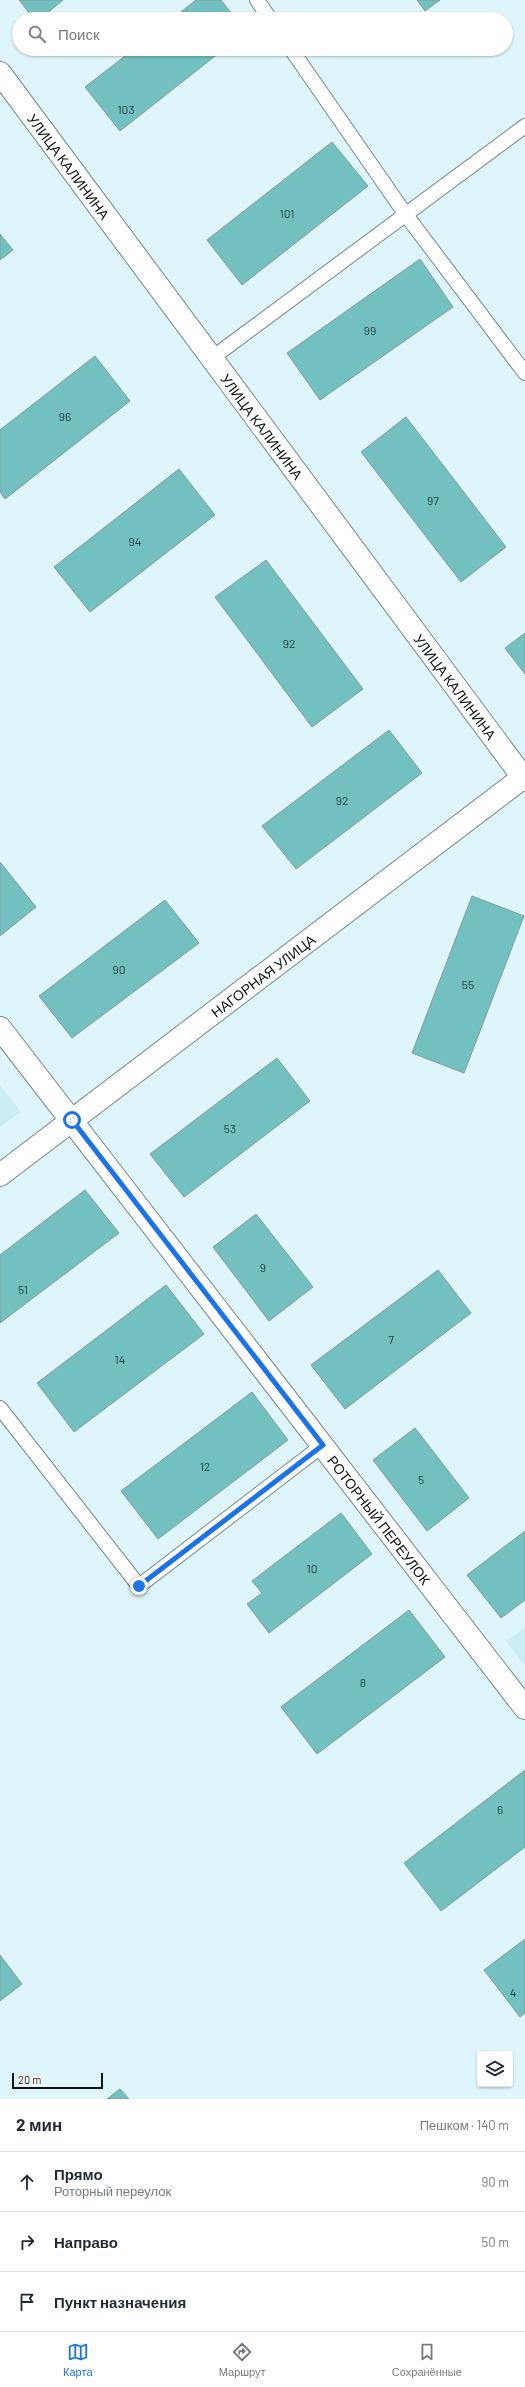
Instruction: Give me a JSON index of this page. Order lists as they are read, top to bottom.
{
  "streets": {
    "street": ["УЛИЦА КАЛИНИНА", "НАГОРНАЯ УЛИЦА", "РОТОРНЫЙ ПЕРЕУЛОК"]
  },
  "crossings": [
    ["УЛИЦА КАЛИНИНА", "НАГОРНАЯ УЛИЦА"],
    ["НАГОРНАЯ УЛИЦА", "РОТОРНЫЙ ПЕРЕУЛОК"]
  ],
  "house_numbers": [
    "103",
    "101",
    "99",
    "96",
    "97",
    "94",
    "92",
    "92",
    "90",
    "55",
    "53",
    "9",
    "51",
    "7",
    "14",
    "12",
    "5",
    "10",
    "8",
    "6",
    "4"
  ],
  "scale_bar": "20 m",
  "page": {
    "search": "Поиск",
    "scale": "20 m",
    "heading": ["2 мин", "Пешком · 140 m"],
    "list": [
      ["Прямо", "Роторный переулок", "90 m"],
      ["Направо", "50 m"],
      "Пункт назначения"
    ],
    "nav": ["Карта", "Маршрут", "Сохранённые"]
  }
}
